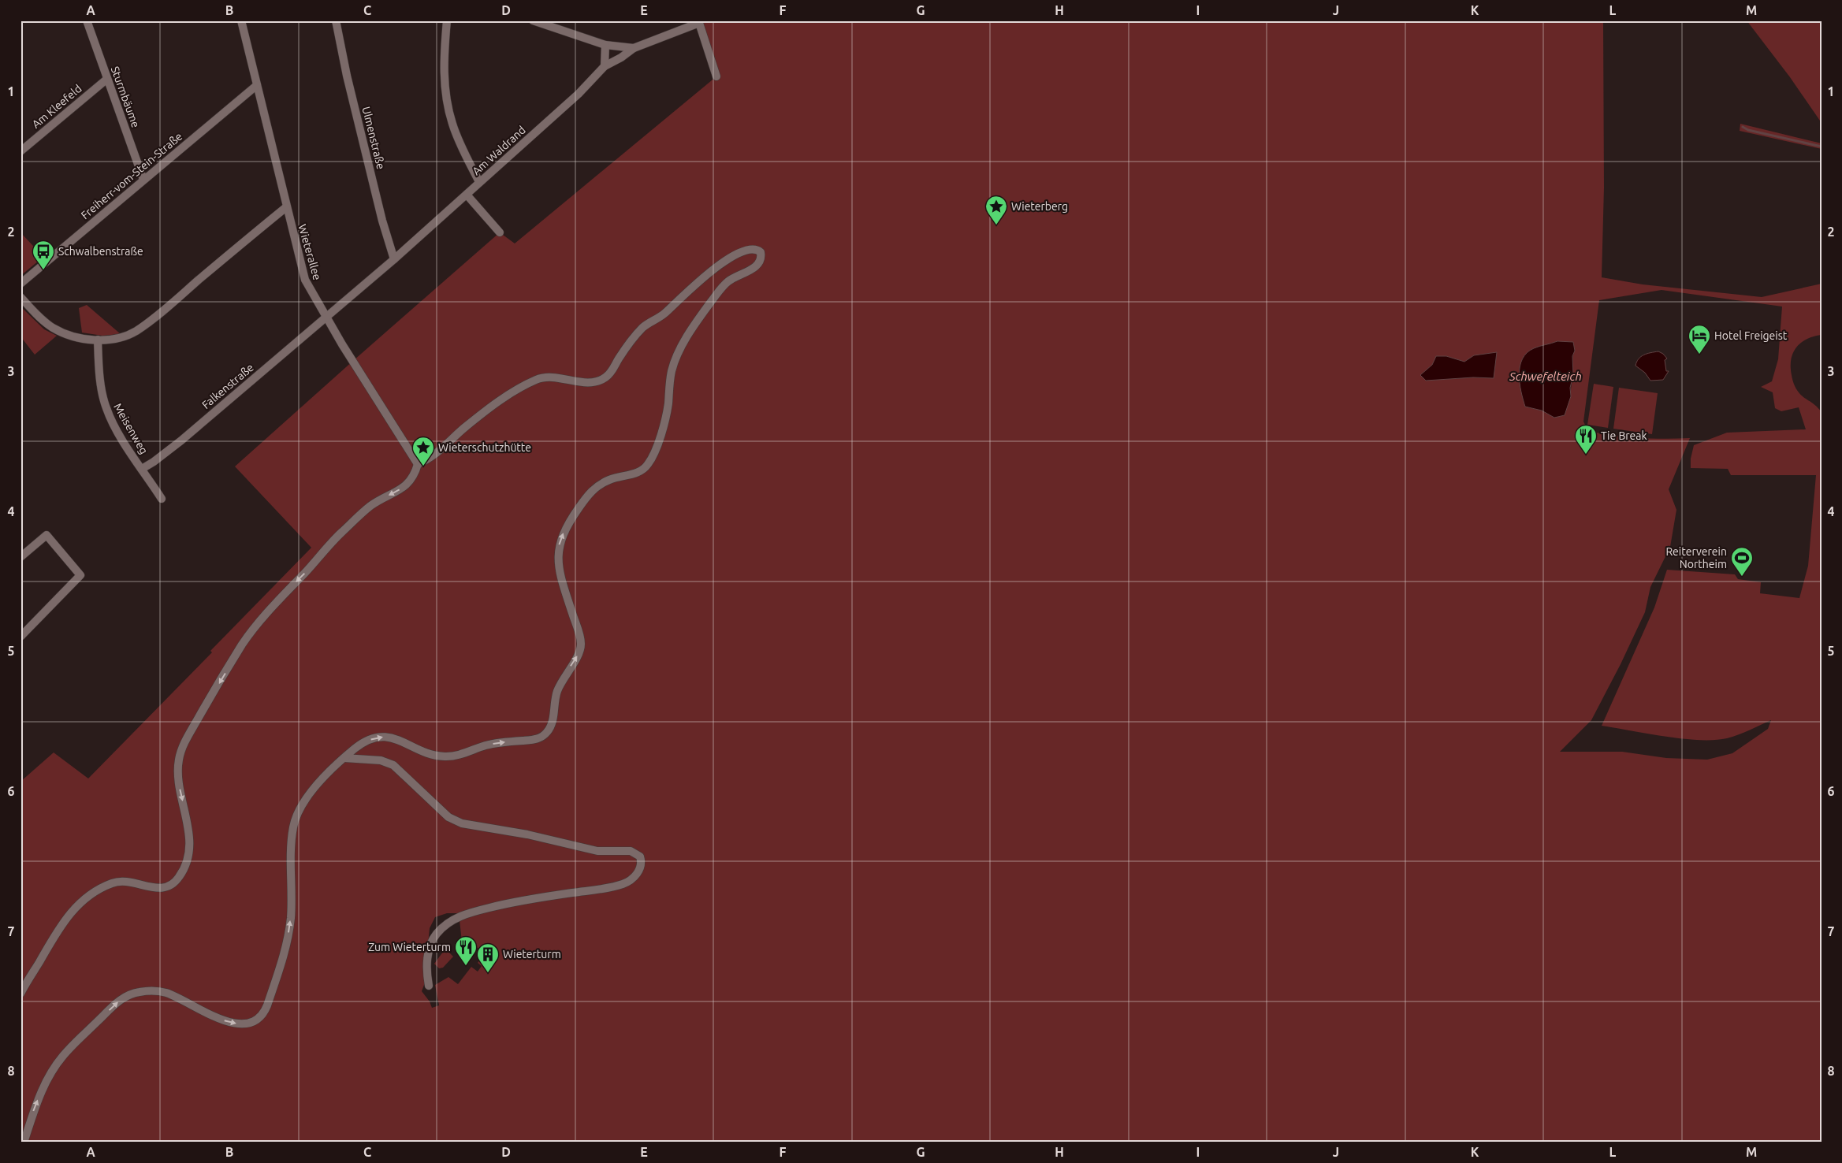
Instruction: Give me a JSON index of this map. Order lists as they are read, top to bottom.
{
  "streets": {
    "street": [
      "Sturmbäume",
      "Am Kleefeld",
      "Ulmenstraße",
      "Am Waldrand",
      "Freiherr-vom-Stein-Straße",
      "Wieterallee",
      "Falkenstraße",
      "Meisenweg"
    ]
  },
  "crossings": [
    ["Sturmbäume", "Am Kleefeld"],
    ["Sturmbäume", "Freiherr-vom-Stein-Straße"],
    ["Ulmenstraße", "Am Waldrand"],
    ["Am Waldrand", "Wieterallee"],
    ["Am Waldrand", "Falkenstraße"],
    ["Freiherr-vom-Stein-Straße", "Wieterallee"],
    ["Wieterallee", "Falkenstraße"],
    ["Falkenstraße", "Meisenweg"]
  ],
  "water": ["Schwefelteich"],
  "places": {
    "place": ["Wieterberg", "Wieterschutzhütte"],
    "bus stop": ["Schwalbenstraße"],
    "hotel": ["Hotel Freigeist"],
    "restaurant": ["Tie Break", "Zum Wieterturm"],
    "sports": ["Reiterverein Northeim"],
    "building": ["Wieterturm"]
  },
  "grid": {
    "columns": [
      "A",
      "B",
      "C",
      "D",
      "E",
      "F",
      "G",
      "H",
      "I",
      "J",
      "K",
      "L",
      "M"
    ],
    "rows": [
      "1",
      "2",
      "3",
      "4",
      "5",
      "6",
      "7",
      "8"
    ]
  }
}
